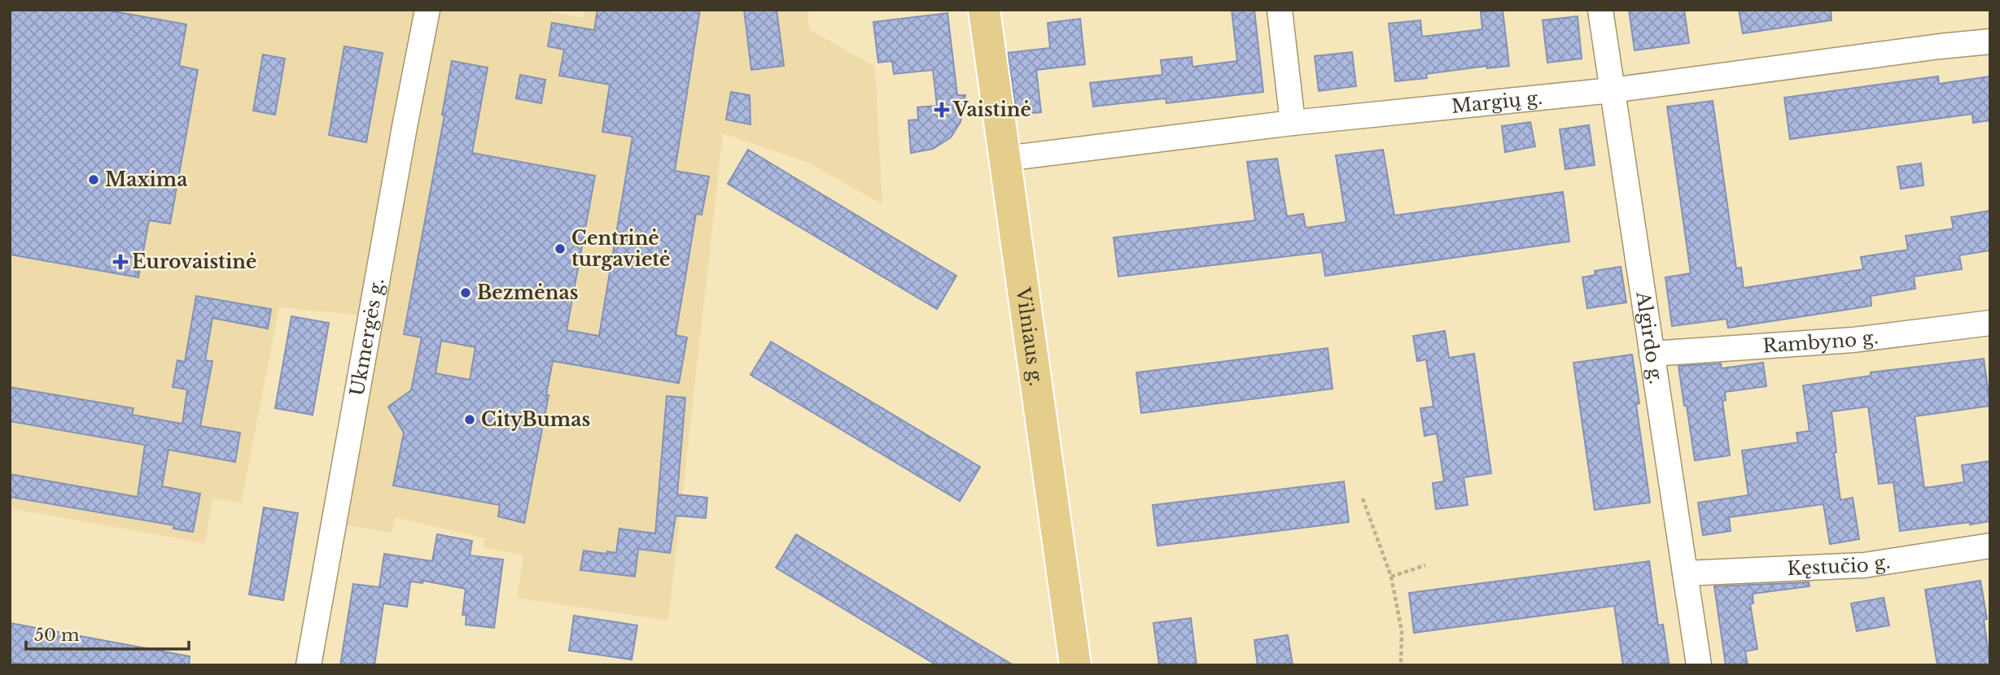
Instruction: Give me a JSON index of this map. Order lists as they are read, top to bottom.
{
  "streets": {
    "main road": ["Vilniaus g."],
    "street": [
      "Margių g.",
      "Ukmergės g.",
      "Algirdo g.",
      "Rambyno g.",
      "Kęstučio g."
    ]
  },
  "crossings": [
    ["Margių g.", "Vilniaus g."],
    ["Margių g.", "Algirdo g."],
    ["Algirdo g.", "Rambyno g."],
    ["Algirdo g.", "Kęstučio g."]
  ],
  "places": {
    "health": ["Vaistinė", "Eurovaistinė"],
    "other": [
      "Maxima",
      "Centrinė turgavietė",
      "Bezmėnas",
      "CityBumas"
    ]
  },
  "scale_bar": "50 m"
}
